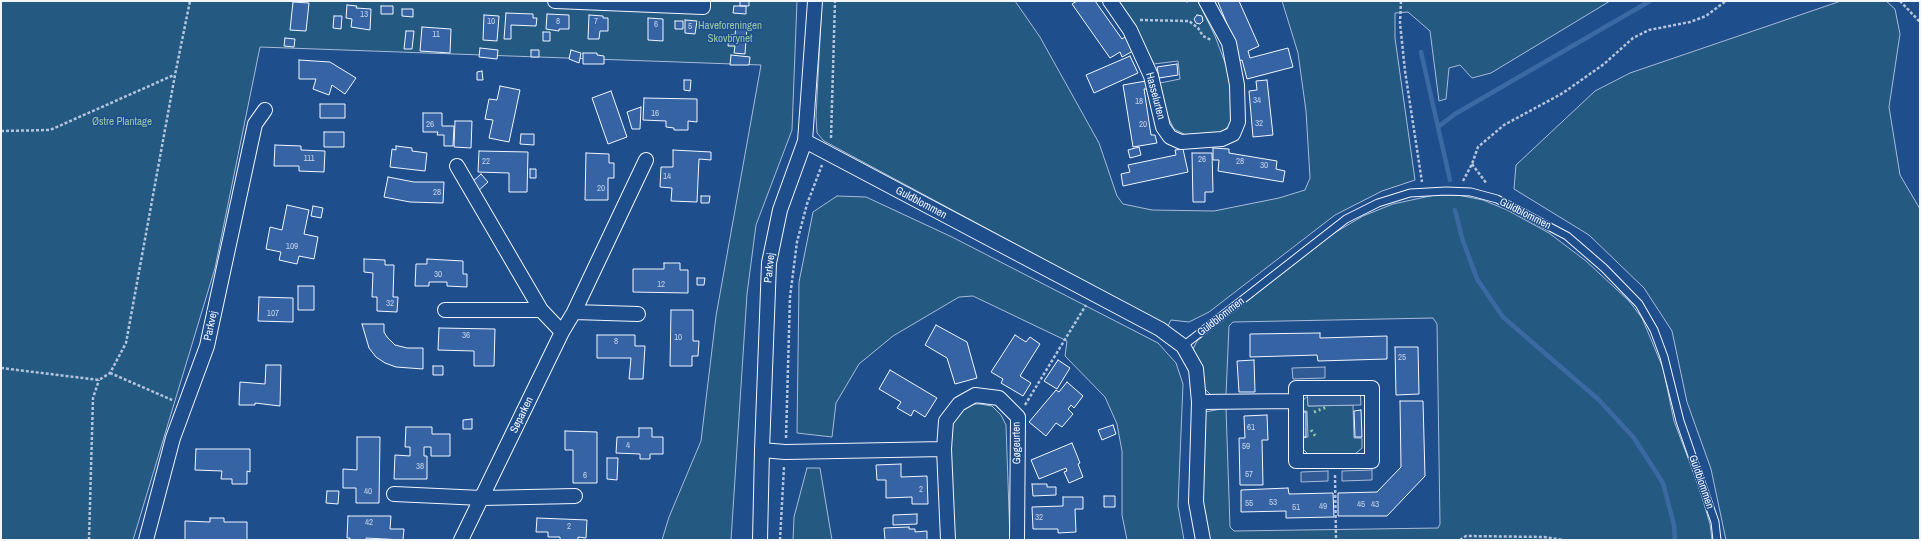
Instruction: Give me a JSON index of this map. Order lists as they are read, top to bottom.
{
  "streets": {
    "street": [
      "Hasselurten",
      "Guldblommen",
      "Parkvej",
      "Søparken",
      "Gøgeurten"
    ]
  },
  "crossings": [
    ["Guldblommen", "Parkvej"]
  ],
  "parks": ["Haveforeningen Skovbrynet", "Østre Plantage"],
  "house_numbers": [
    "13",
    "10",
    "8",
    "7",
    "6",
    "5",
    "11",
    "34",
    "18",
    "16",
    "32",
    "26",
    "20",
    "111",
    "26",
    "22",
    "28",
    "30",
    "14",
    "20",
    "28",
    "109",
    "30",
    "12",
    "32",
    "107",
    "36",
    "10",
    "8",
    "25",
    "61",
    "4",
    "59",
    "38",
    "57",
    "6",
    "2",
    "40",
    "53",
    "55",
    "45",
    "43",
    "49",
    "51",
    "32",
    "42",
    "2"
  ]
}
